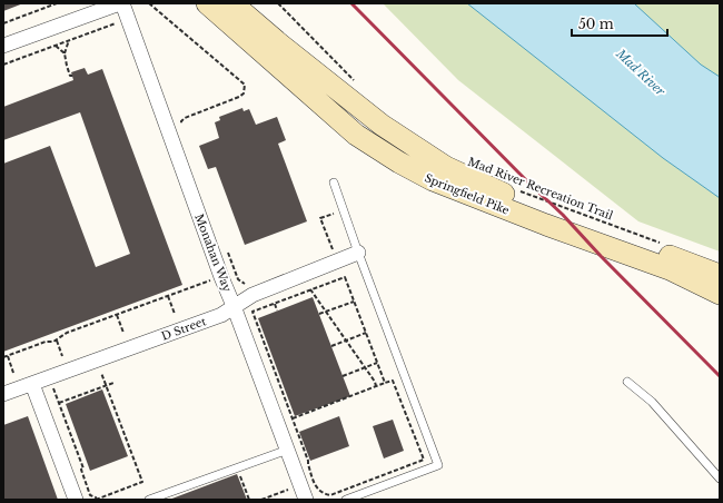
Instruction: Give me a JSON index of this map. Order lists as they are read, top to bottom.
{
  "streets": {
    "main road": ["Springfield Pike"],
    "street": ["Monahan Way", "D Street"],
    "path": ["Mad River Recreation Trail"]
  },
  "crossings": [
    ["Monahan Way", "D Street"]
  ],
  "water": ["Mad River"],
  "scale_bar": "50 m"
}
